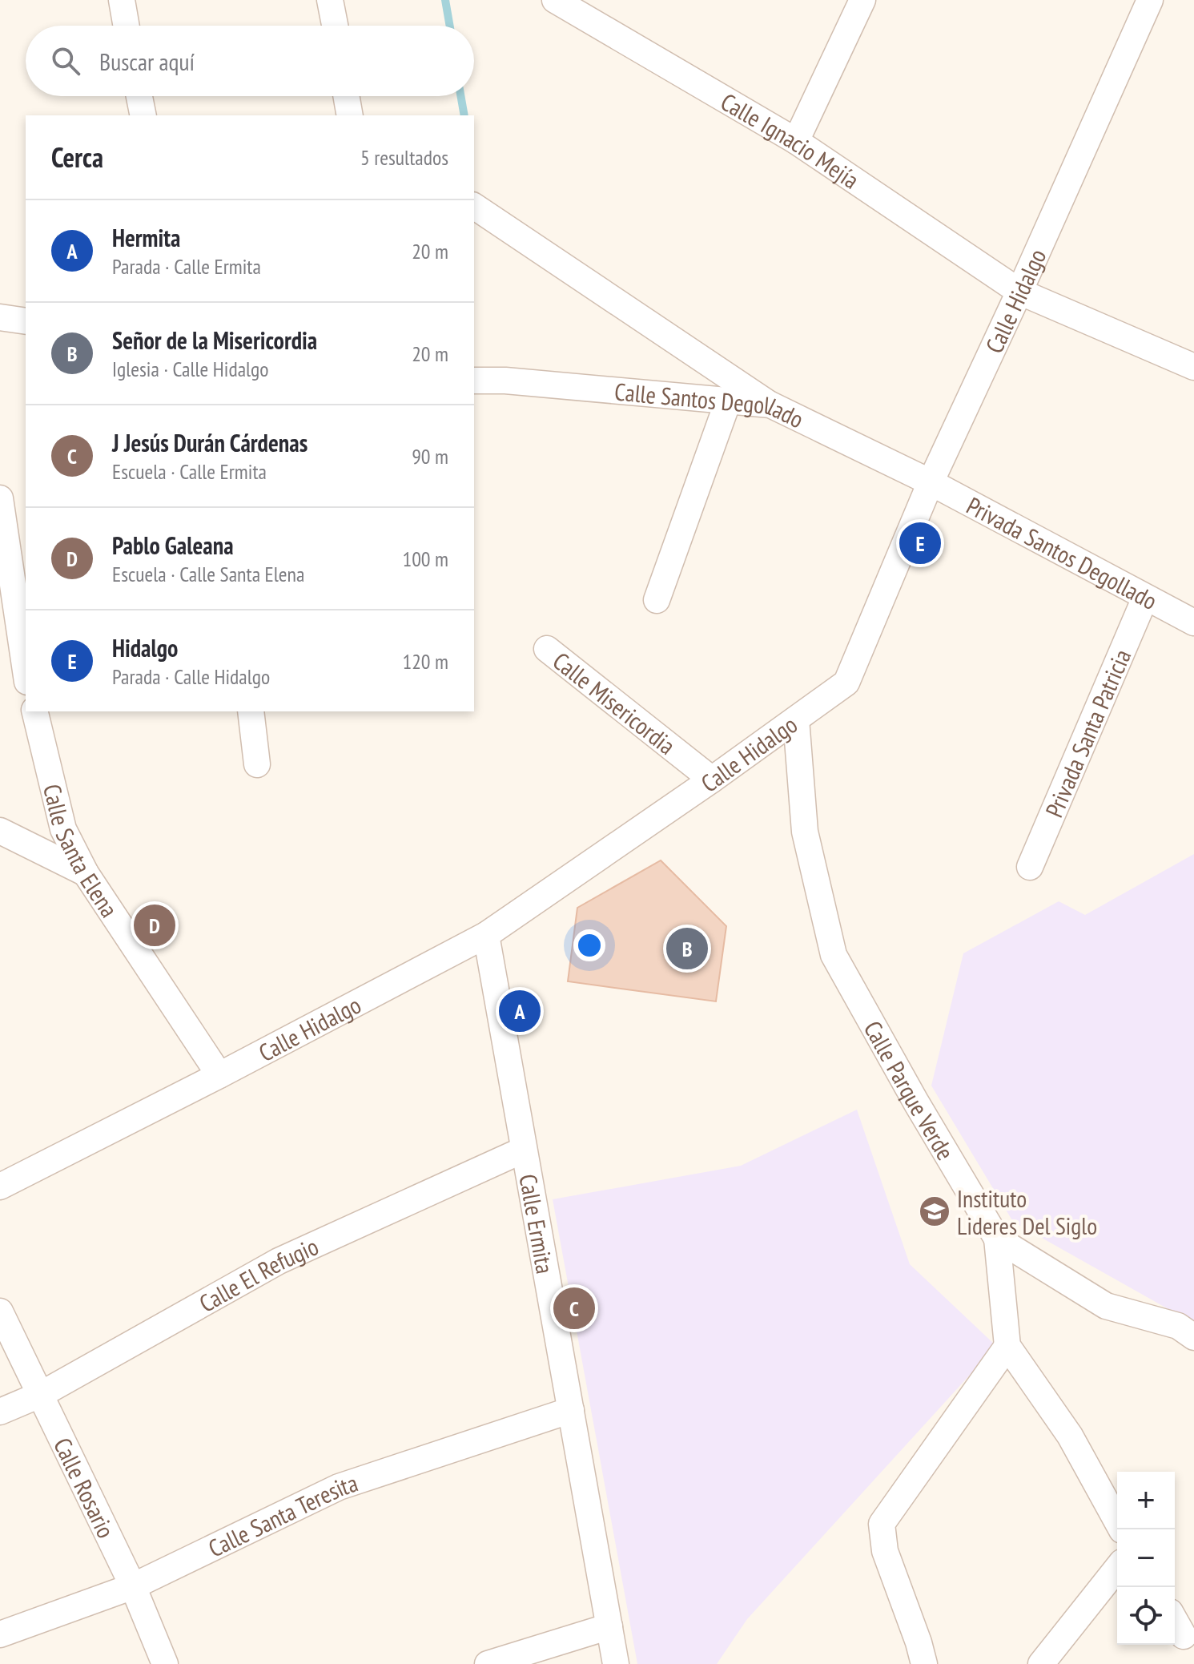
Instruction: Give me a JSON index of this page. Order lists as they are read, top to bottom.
{
  "streets": {
    "street": [
      "Calle Ignacio Mejía",
      "Calle Hidalgo",
      "Calle Santos Degollado",
      "Privada Santos Degollado",
      "Calle Misericordia",
      "Privada Santa Patricia",
      "Calle Santa Elena",
      "Calle Parque Verde",
      "Calle Ermita",
      "Calle El Refugio",
      "Calle Rosario",
      "Calle Santa Teresita"
    ]
  },
  "crossings": [
    ["Calle Ignacio Mejía", "Calle Hidalgo"],
    ["Calle Hidalgo", "Calle Santos Degollado"],
    ["Calle Hidalgo", "Privada Santos Degollado"],
    ["Calle Hidalgo", "Calle Misericordia"],
    ["Calle Hidalgo", "Calle Santa Elena"],
    ["Calle Hidalgo", "Calle Parque Verde"],
    ["Calle Hidalgo", "Calle Ermita"],
    ["Calle Santos Degollado", "Privada Santos Degollado"],
    ["Privada Santos Degollado", "Privada Santa Patricia"],
    ["Calle Ermita", "Calle El Refugio"],
    ["Calle Ermita", "Calle Santa Teresita"],
    ["Calle El Refugio", "Calle Rosario"],
    ["Calle Rosario", "Calle Santa Teresita"]
  ],
  "places": {
    "school or university": ["Instituto Lideres Del Siglo"]
  },
  "page": {
    "search": "Buscar aquí",
    "heading": ["Cerca", "5 resultados"],
    "list": [
      {
        "mark": "A",
        "name": "Hermita",
        "note": "Parada · Calle Ermita",
        "value": "20 m"
      },
      {
        "mark": "B",
        "name": "Señor de la Misericordia",
        "note": "Iglesia · Calle Hidalgo",
        "value": "20 m"
      },
      {
        "mark": "C",
        "name": "J Jesús Durán Cárdenas",
        "note": "Escuela · Calle Ermita",
        "value": "90 m"
      },
      {
        "mark": "D",
        "name": "Pablo Galeana",
        "note": "Escuela · Calle Santa Elena",
        "value": "100 m"
      },
      {
        "mark": "E",
        "name": "Hidalgo",
        "note": "Parada · Calle Hidalgo",
        "value": "120 m"
      }
    ],
    "pins": [
      "E",
      "D",
      "B",
      "A",
      "C"
    ],
    "map_buttons": ["+", "−"]
  }
}
